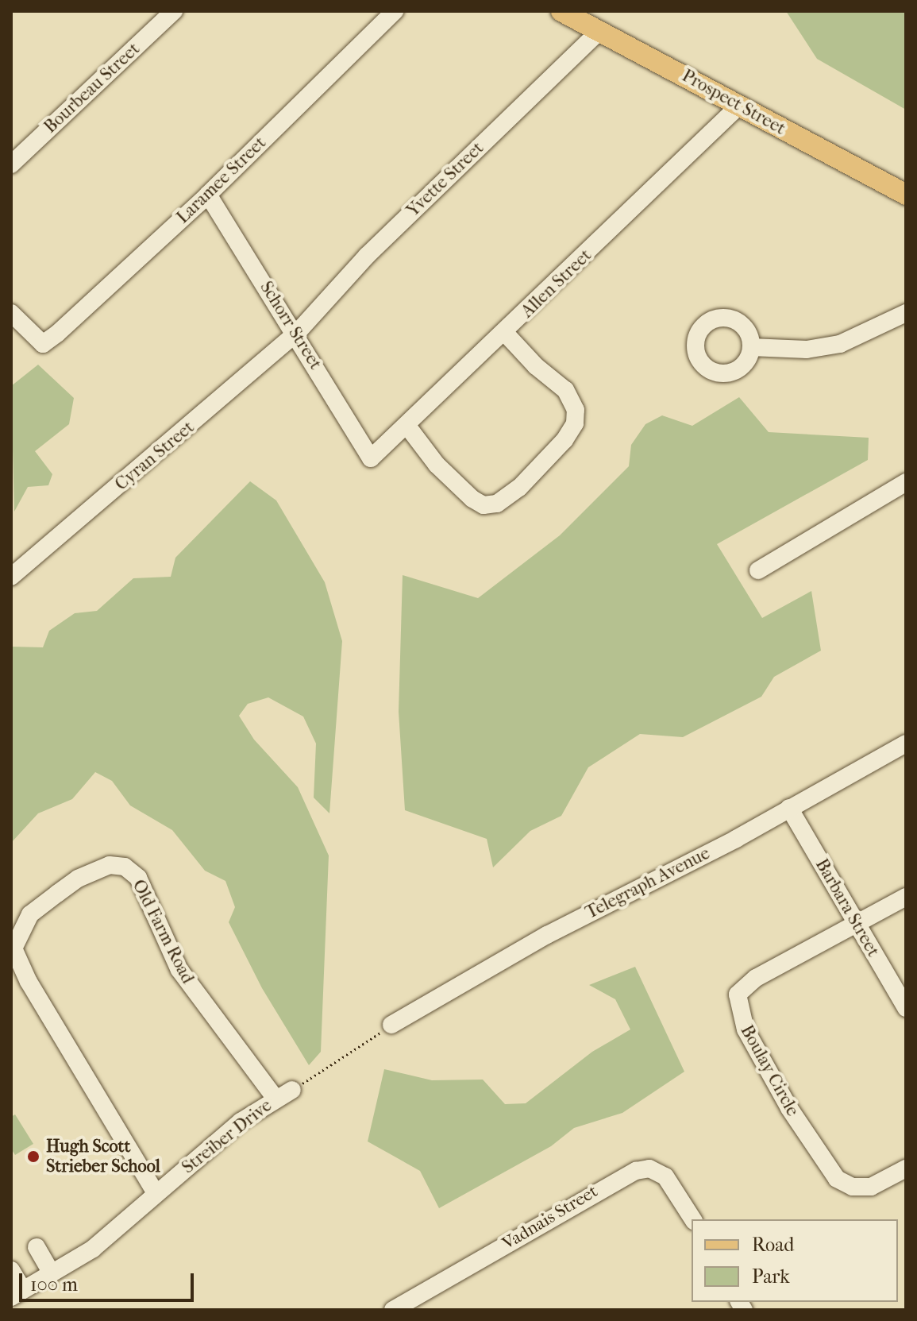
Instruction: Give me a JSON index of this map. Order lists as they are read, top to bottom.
{
  "streets": {
    "main road": ["Prospect Street"],
    "street": [
      "Bourbeau Street",
      "Yvette Street",
      "Laramee Street",
      "Allen Street",
      "Schorr Street",
      "Cyran Street",
      "Telegraph Avenue",
      "Barbara Street",
      "Old Farm Road",
      "Boulay Circle",
      "Streiber Drive",
      "Vadnais Street"
    ]
  },
  "crossings": [
    ["Prospect Street", "Yvette Street"],
    ["Prospect Street", "Allen Street"],
    ["Yvette Street", "Schorr Street"],
    ["Yvette Street", "Cyran Street"],
    ["Laramee Street", "Schorr Street"],
    ["Allen Street", "Schorr Street"],
    ["Schorr Street", "Cyran Street"],
    ["Telegraph Avenue", "Barbara Street"],
    ["Barbara Street", "Boulay Circle"],
    ["Old Farm Road", "Streiber Drive"]
  ],
  "places": ["Hugh Scott Strieber School"],
  "legend": ["Road", "Park"],
  "scale_bar": "100 m"
}
